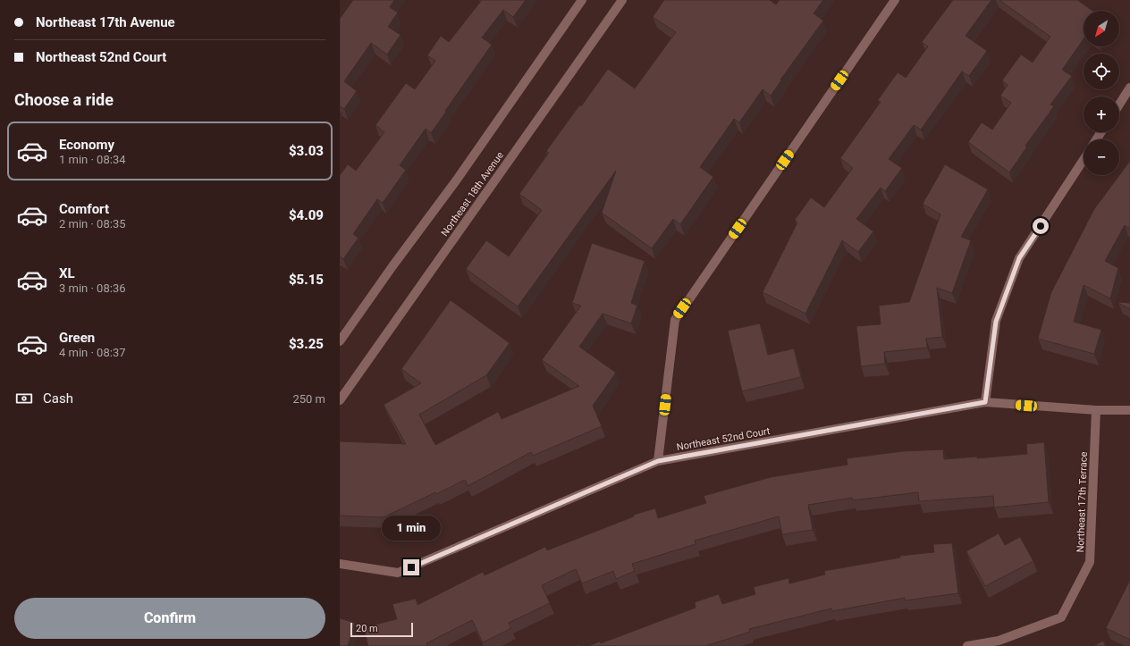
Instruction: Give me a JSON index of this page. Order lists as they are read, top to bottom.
{
  "streets": {
    "street": ["Northeast 18th Avenue", "Northeast 52nd Court", "Northeast 17th Terrace"]
  },
  "crossings": [
    ["Northeast 52nd Court", "Northeast 17th Terrace"]
  ],
  "scale_bar": "20 m",
  "north": "bottom left",
  "page": {
    "banner": ["Northeast 17th Avenue", "Northeast 52nd Court"],
    "map_buttons": ["+", "−"],
    "heading": "Choose a ride",
    "list": [
      {
        "name": "Economy",
        "note": "1 min · 08:34",
        "value": "$3.03"
      },
      {
        "name": "Comfort",
        "note": "2 min · 08:35",
        "value": "$4.09"
      },
      {
        "name": "XL",
        "note": "3 min · 08:36",
        "value": "$5.15"
      },
      {
        "name": "Green",
        "note": "4 min · 08:37",
        "value": "$3.25"
      }
    ],
    "pay": ["Cash", "250 m"],
    "bubble": "1 min",
    "buttons": "Confirm",
    "scale": "20 m"
  }
}
